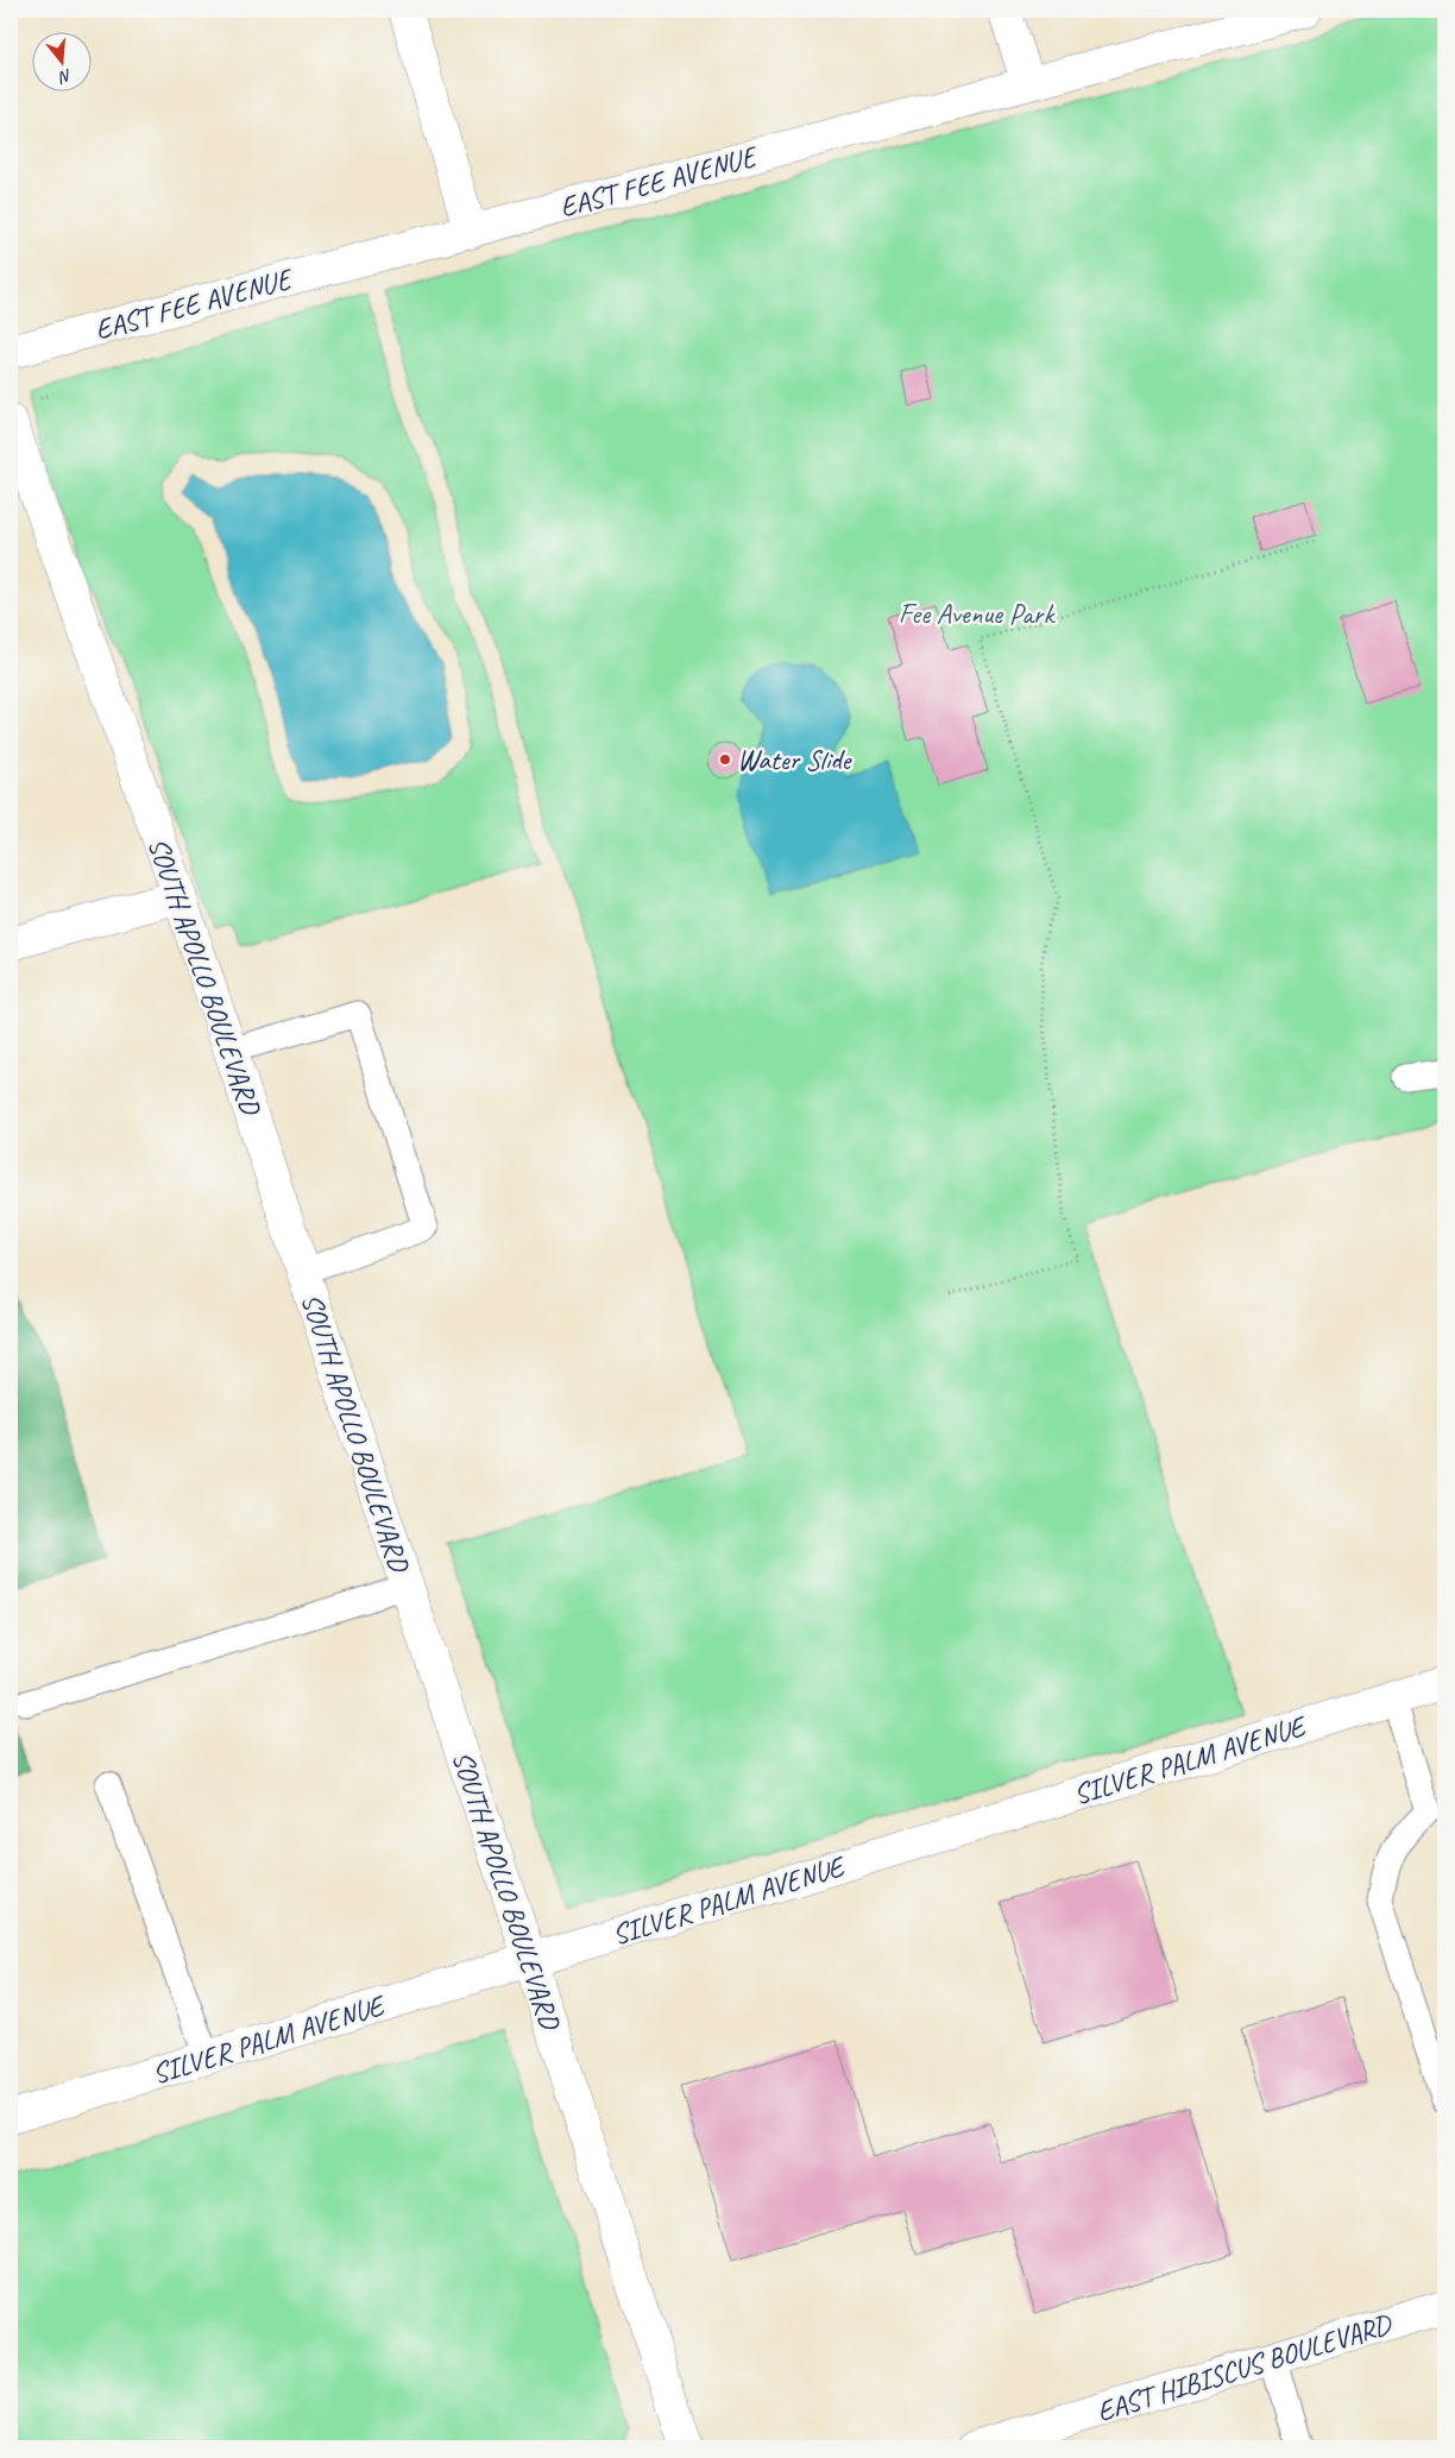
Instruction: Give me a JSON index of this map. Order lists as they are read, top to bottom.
{
  "streets": {
    "street": [
      "EAST FEE AVENUE",
      "SOUTH APOLLO BOULEVARD",
      "SILVER PALM AVENUE",
      "EAST HIBISCUS BOULEVARD"
    ]
  },
  "crossings": [
    ["SOUTH APOLLO BOULEVARD", "SILVER PALM AVENUE"]
  ],
  "parks": ["Fee Avenue Park"],
  "places": ["Water Slide"],
  "north": "bottom"
}
